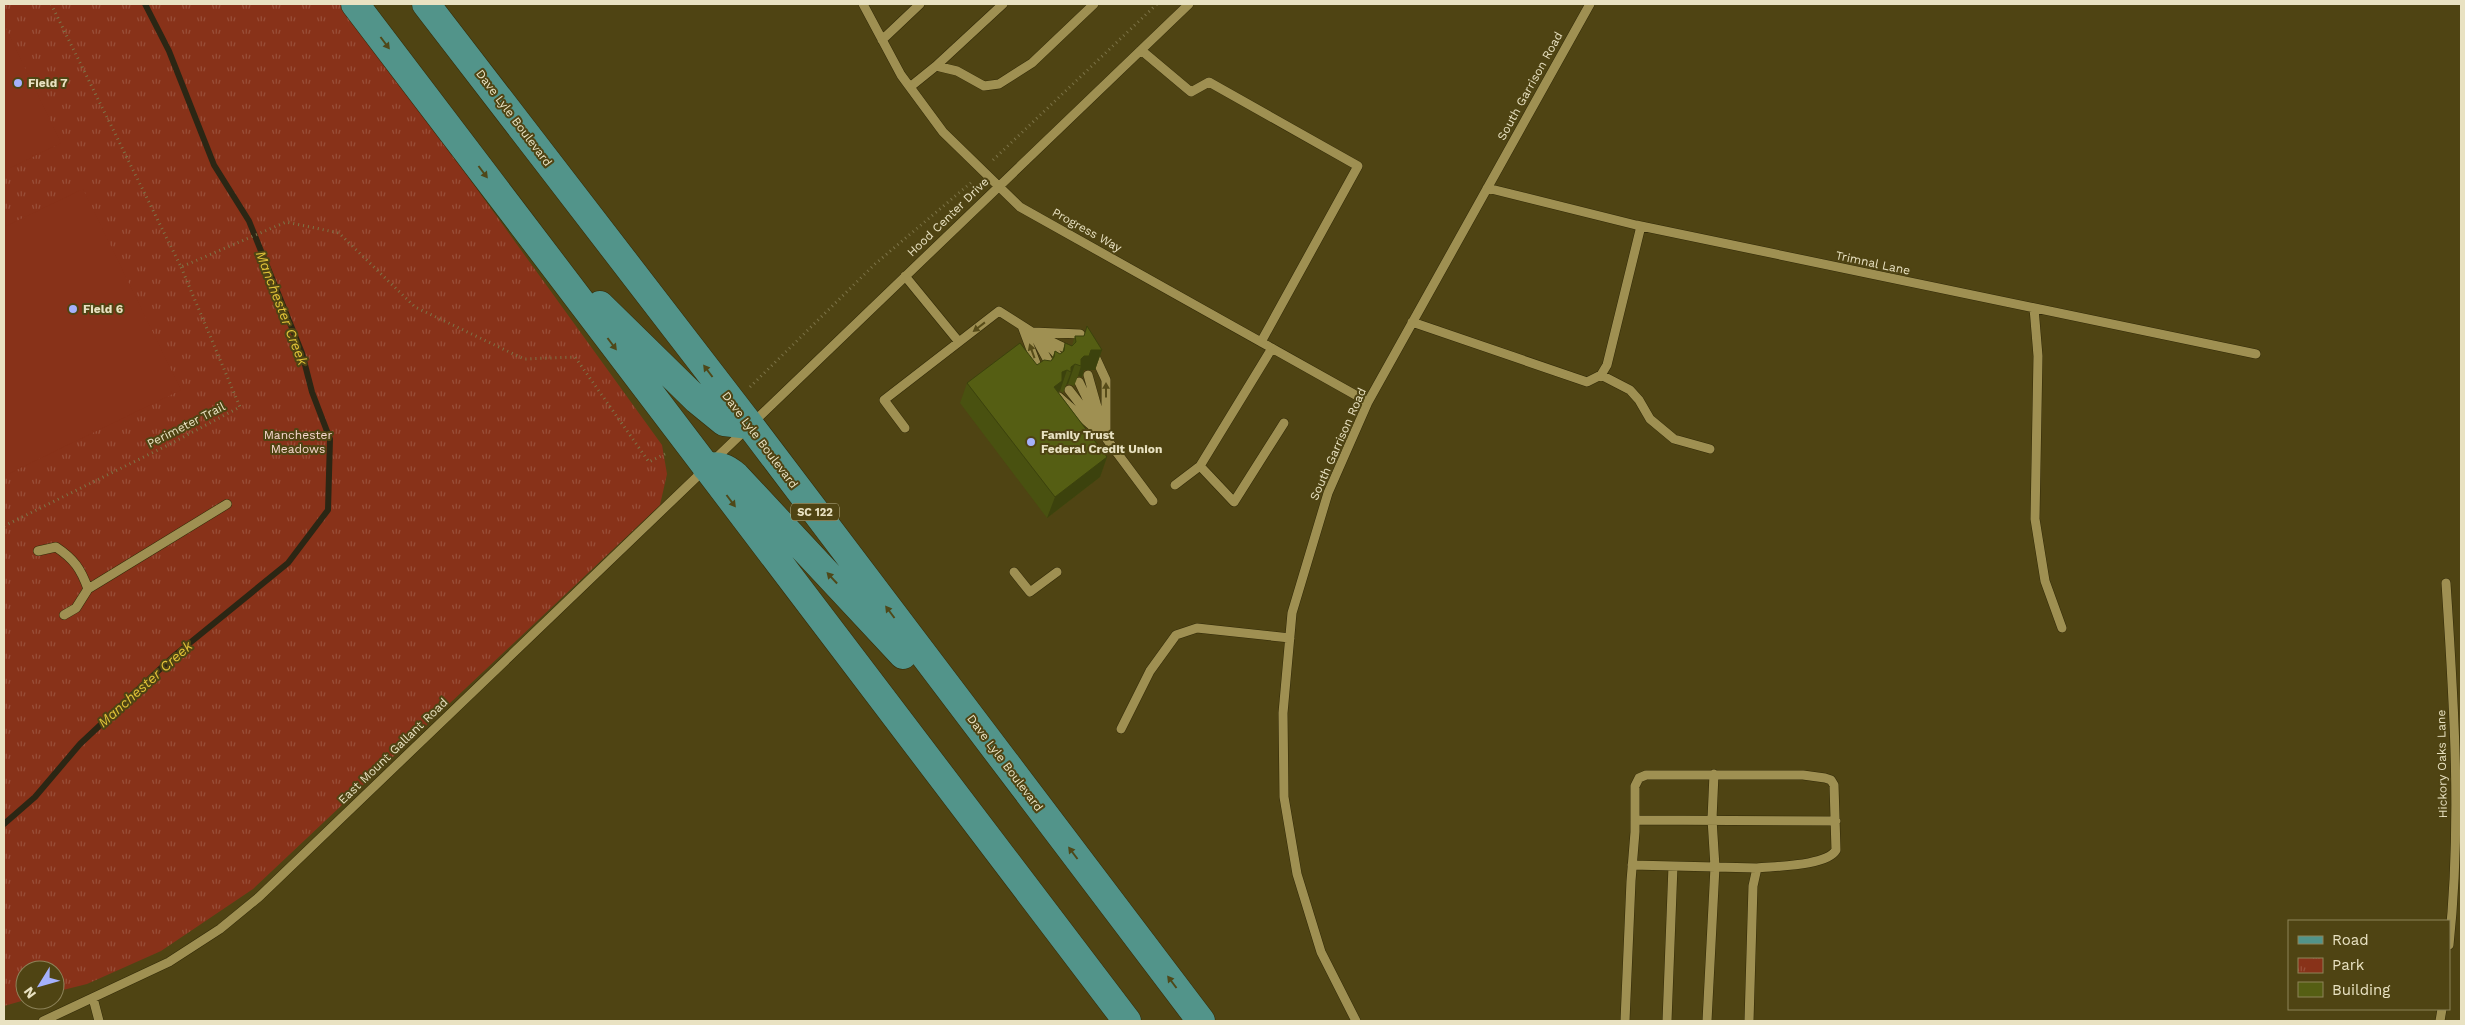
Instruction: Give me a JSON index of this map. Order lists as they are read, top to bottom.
{
  "streets": {
    "main road": ["Dave Lyle Boulevard", "SC 122"],
    "street": [
      "South Garrison Road",
      "Hood Center Drive",
      "Progress Way",
      "Trimnal Lane",
      "East Mount Gallant Road",
      "Hickory Oaks Lane"
    ],
    "path": ["Perimeter Trail"]
  },
  "crossings": [
    ["South Garrison Road", "Progress Way"],
    ["South Garrison Road", "Trimnal Lane"],
    ["Dave Lyle Boulevard", "Hood Center Drive"],
    ["Hood Center Drive", "Progress Way"],
    ["Hood Center Drive", "East Mount Gallant Road"]
  ],
  "water": ["Manchester Creek"],
  "parks": ["Manchester Meadows"],
  "places": ["Field 7", "Field 6", "Family Trust Federal Credit Union"],
  "legend": ["Road", "Park", "Building"],
  "north": "bottom left"
}
